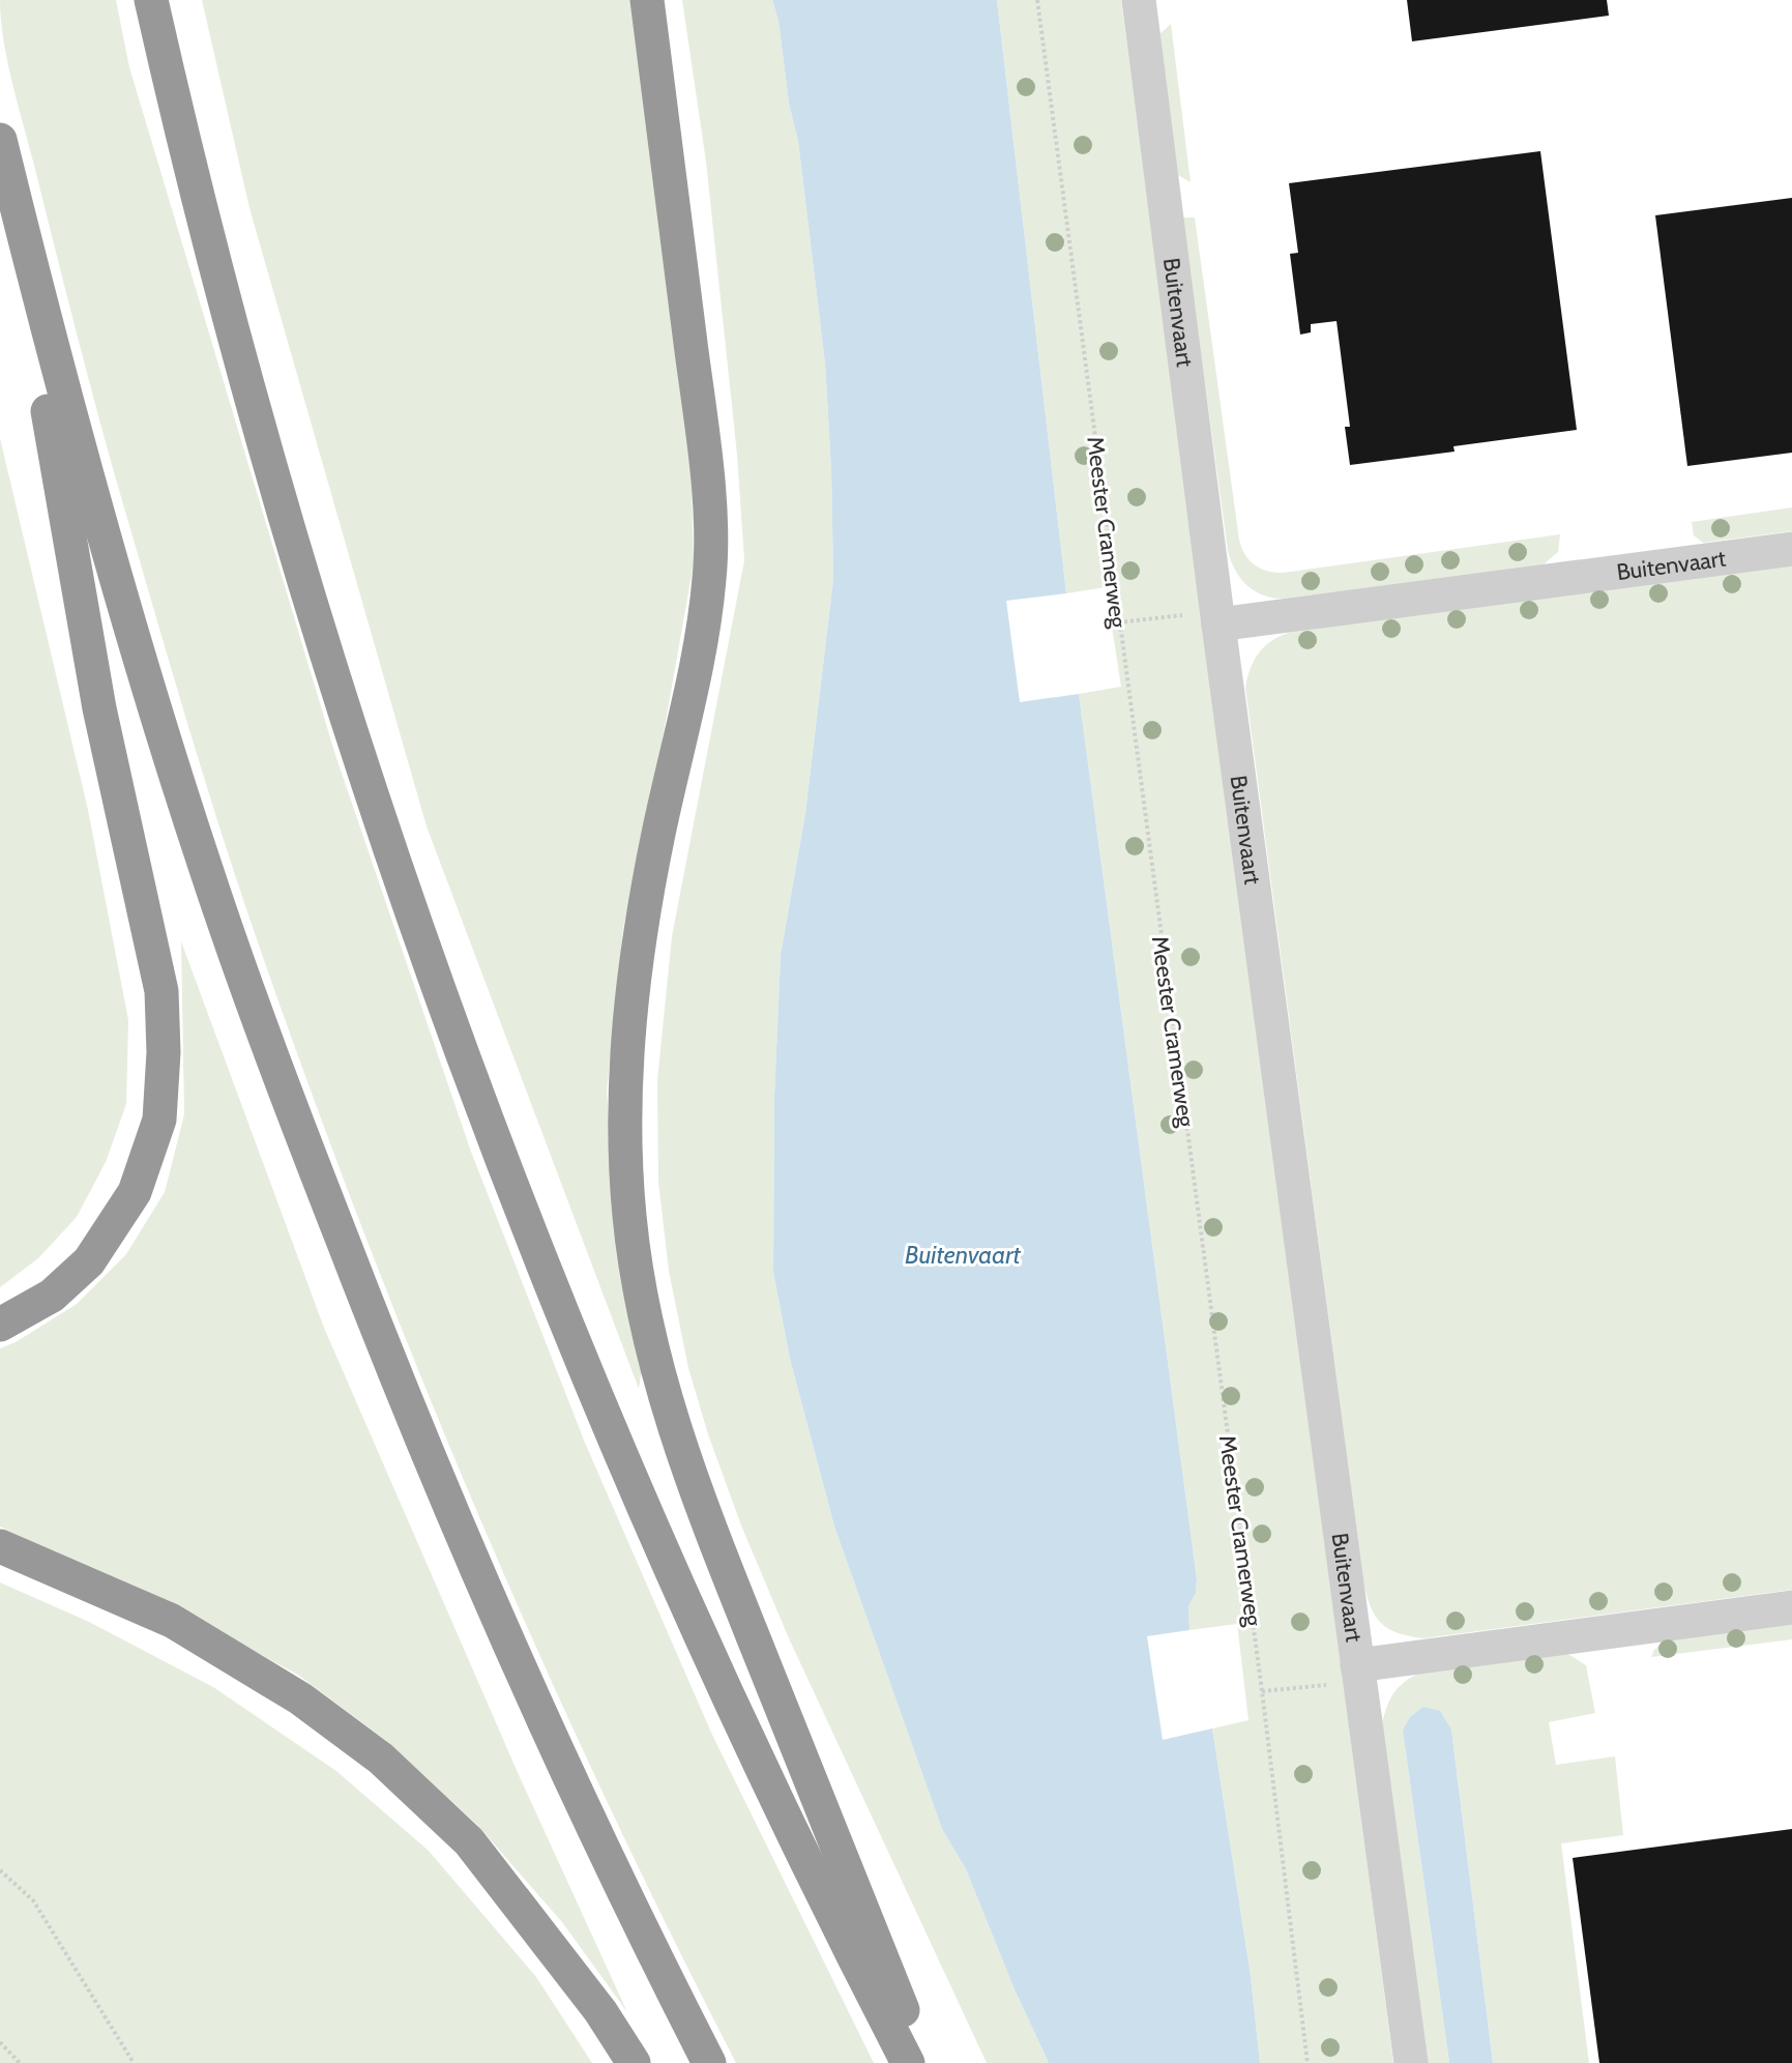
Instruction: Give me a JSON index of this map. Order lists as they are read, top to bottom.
{
  "streets": {
    "street": ["Buitenvaart"],
    "path": ["Meester Cramerweg"]
  },
  "water": ["Buitenvaart"]
}
